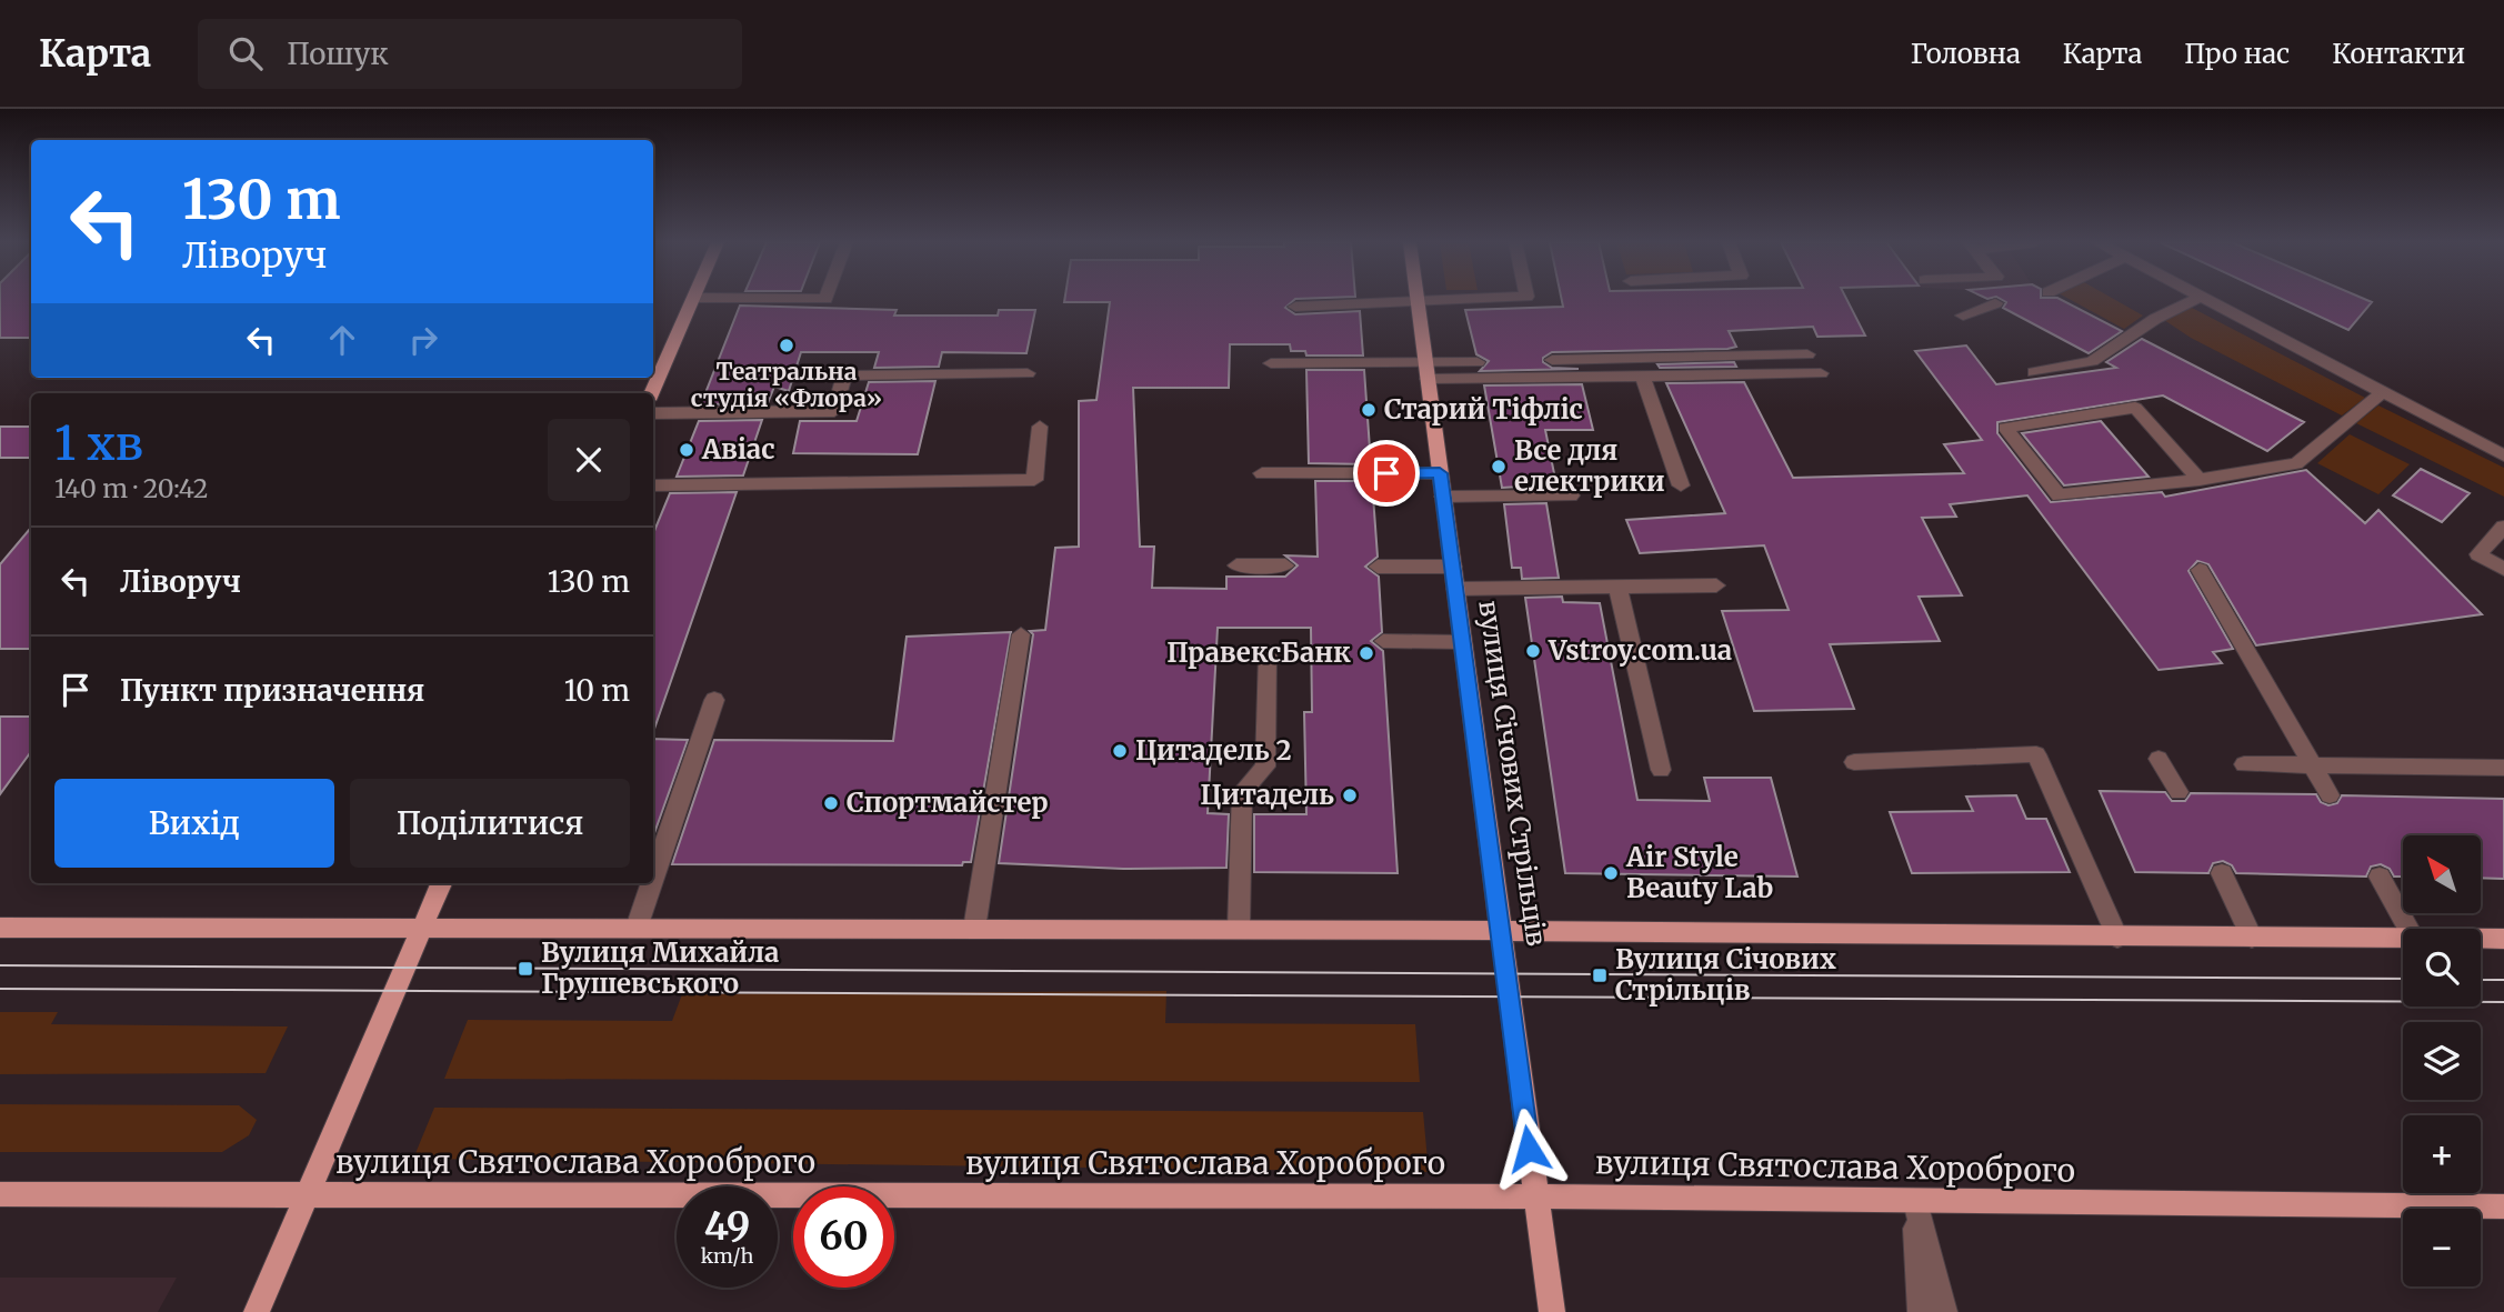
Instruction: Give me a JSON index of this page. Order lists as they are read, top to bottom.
{
  "streets": {
    "main road": ["вулиця Січових Стрільців", "вулиця Святослава Хороброго"]
  },
  "crossings": [
    ["вулиця Січових Стрільців", "вулиця Святослава Хороброго"]
  ],
  "places": {
    "other": [
      "Театральна студія «Флора»",
      "Старий Тіфліс",
      "Авіас",
      "Все для електрики",
      "Vstroy.com.ua",
      "ПравексБанк",
      "Цитадель 2",
      "Цитадель",
      "Спортмайстер",
      "Air Style Beauty Lab"
    ],
    "transit": ["Вулиця Михайла Грушевського", "Вулиця Січових Стрільців"]
  },
  "north": "top left",
  "page": {
    "header": "Карта",
    "search": "Пошук",
    "nav": [
      "Головна",
      "Карта",
      "Про нас",
      "Контакти"
    ],
    "turn": ["130 m", "Ліворуч"],
    "heading": ["1 хв", "140 m · 20:42"],
    "list": [
      {
        "name": "Ліворуч",
        "value": "130 m"
      },
      {
        "name": "Пункт призначення",
        "value": "10 m"
      }
    ],
    "buttons": ["Вихід", "Поділитися"],
    "map_buttons": ["+", "−"],
    "speed": "49 km/h",
    "limit": "60"
  }
}
